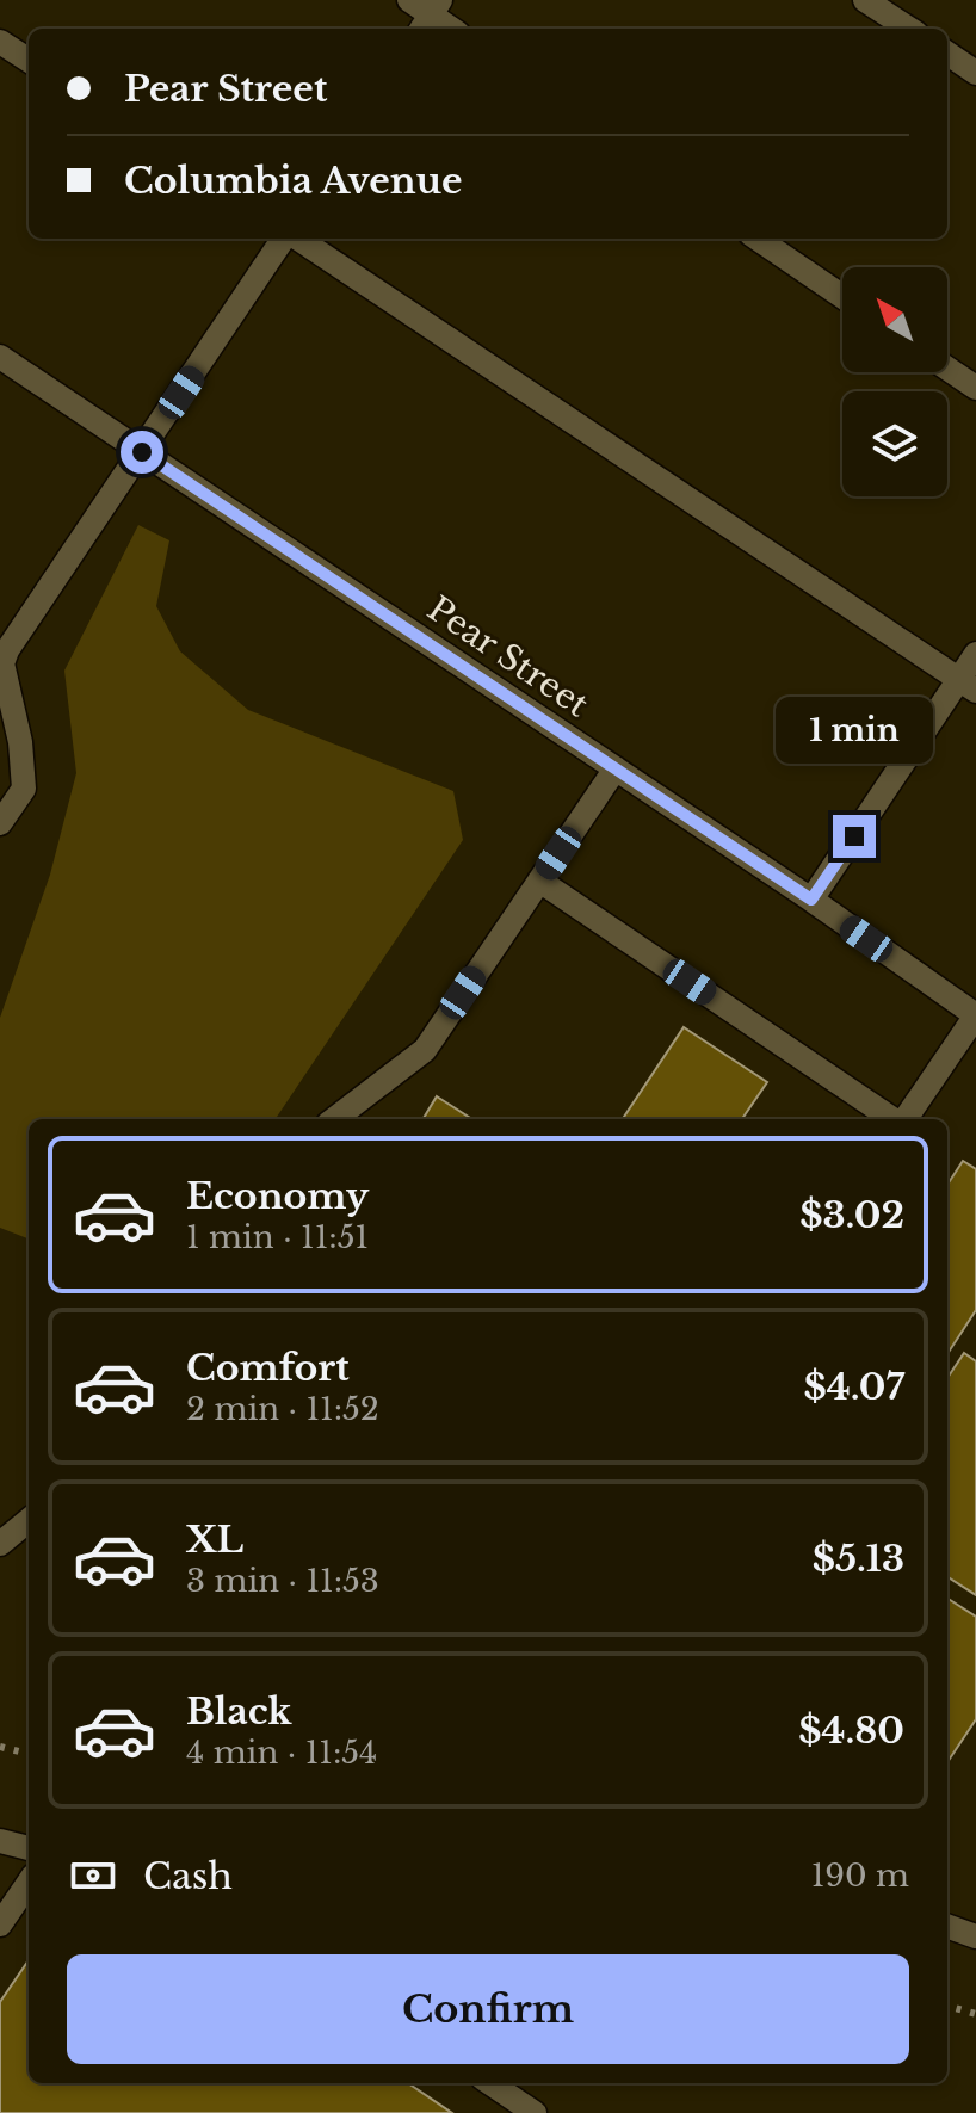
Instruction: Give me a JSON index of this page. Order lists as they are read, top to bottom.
{
  "streets": {
    "street": ["Pear Street"]
  },
  "north": "top left",
  "page": {
    "banner": ["Pear Street", "Columbia Avenue"],
    "bubble": "1 min",
    "list": [
      {
        "name": "Economy",
        "note": "1 min · 11:51",
        "value": "$3.02"
      },
      {
        "name": "Comfort",
        "note": "2 min · 11:52",
        "value": "$4.07"
      },
      {
        "name": "XL",
        "note": "3 min · 11:53",
        "value": "$5.13"
      },
      {
        "name": "Black",
        "note": "4 min · 11:54",
        "value": "$4.80"
      }
    ],
    "pay": ["Cash", "190 m"],
    "buttons": "Confirm"
  }
}
